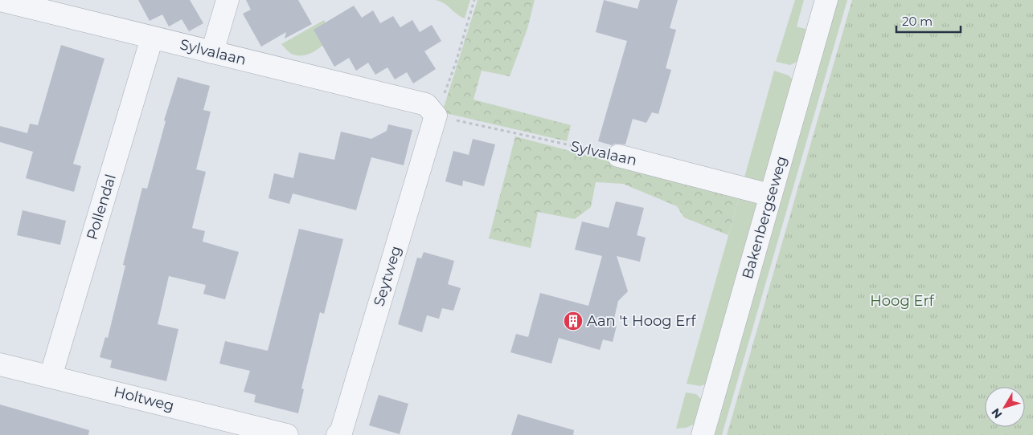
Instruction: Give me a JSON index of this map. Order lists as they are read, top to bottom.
{
  "streets": {
    "street": [
      "Sylvalaan",
      "Pollendal",
      "Bakenbergseweg",
      "Seytweg",
      "Holtweg"
    ]
  },
  "crossings": [
    ["Sylvalaan", "Pollendal"],
    ["Sylvalaan", "Bakenbergseweg"],
    ["Sylvalaan", "Seytweg"],
    ["Pollendal", "Holtweg"]
  ],
  "parks": ["Hoog Erf"],
  "places": {
    "building": ["Aan 't Hoog Erf"]
  },
  "scale_bar": "20 m",
  "north": "bottom left"
}
